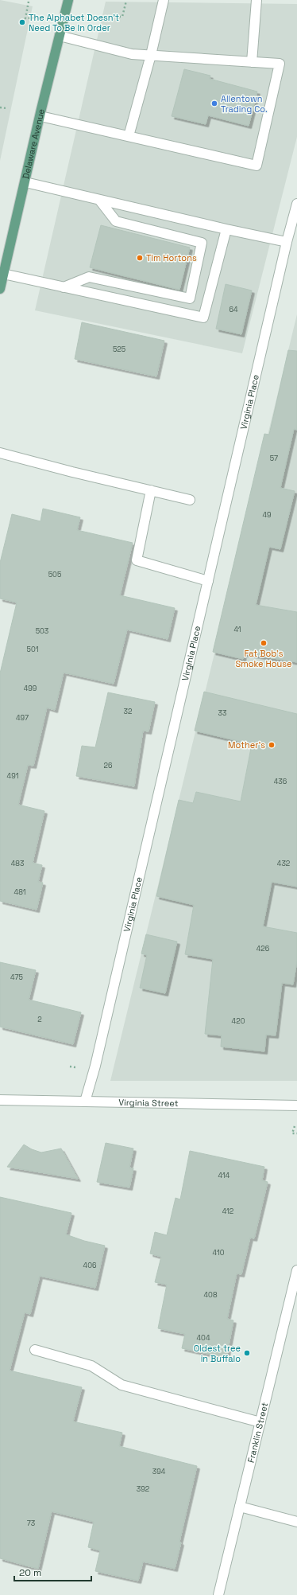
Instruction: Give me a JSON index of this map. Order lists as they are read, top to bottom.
{
  "streets": {
    "main road": ["Delaware Avenue"],
    "street": ["Virginia Place", "Virginia Street", "Franklin Street"]
  },
  "crossings": [
    ["Virginia Place", "Virginia Street"]
  ],
  "places": [
    "The Alphabet Doesn't Need To Be In Order",
    "Allentown Trading Co.",
    "Tim Hortons",
    "Fat Bob's Smoke House",
    "Mother's",
    "Oldest tree in Buffalo"
  ],
  "house_numbers": [
    "64",
    "525",
    "57",
    "49",
    "505",
    "41",
    "503",
    "501",
    "499",
    "32",
    "33",
    "497",
    "26",
    "491",
    "436",
    "483",
    "432",
    "481",
    "426",
    "475",
    "2",
    "420",
    "414",
    "412",
    "410",
    "406",
    "408",
    "404",
    "394",
    "392",
    "73"
  ],
  "scale_bar": "20 m"
}
